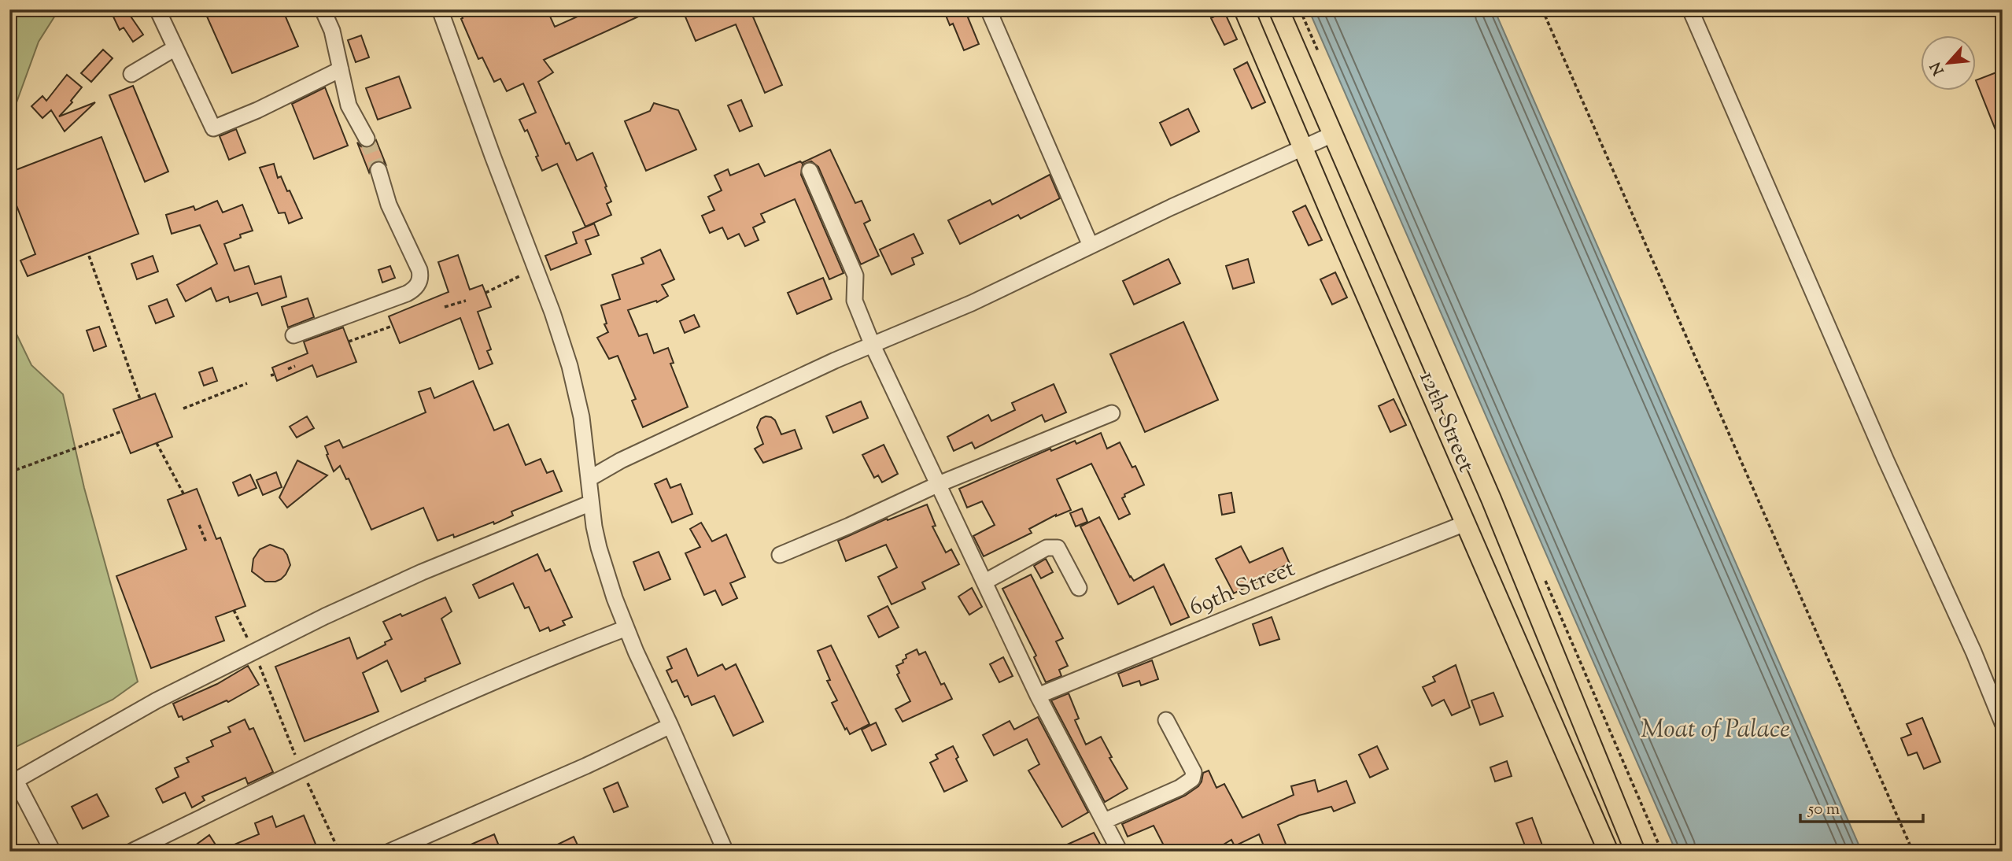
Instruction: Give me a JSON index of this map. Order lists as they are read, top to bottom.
{
  "streets": {
    "main road": ["12th Street"],
    "street": ["69th Street"]
  },
  "crossings": [
    ["12th Street", "69th Street"]
  ],
  "water": ["Moat of Palace"],
  "scale_bar": "50 m",
  "north": "bottom left"
}
